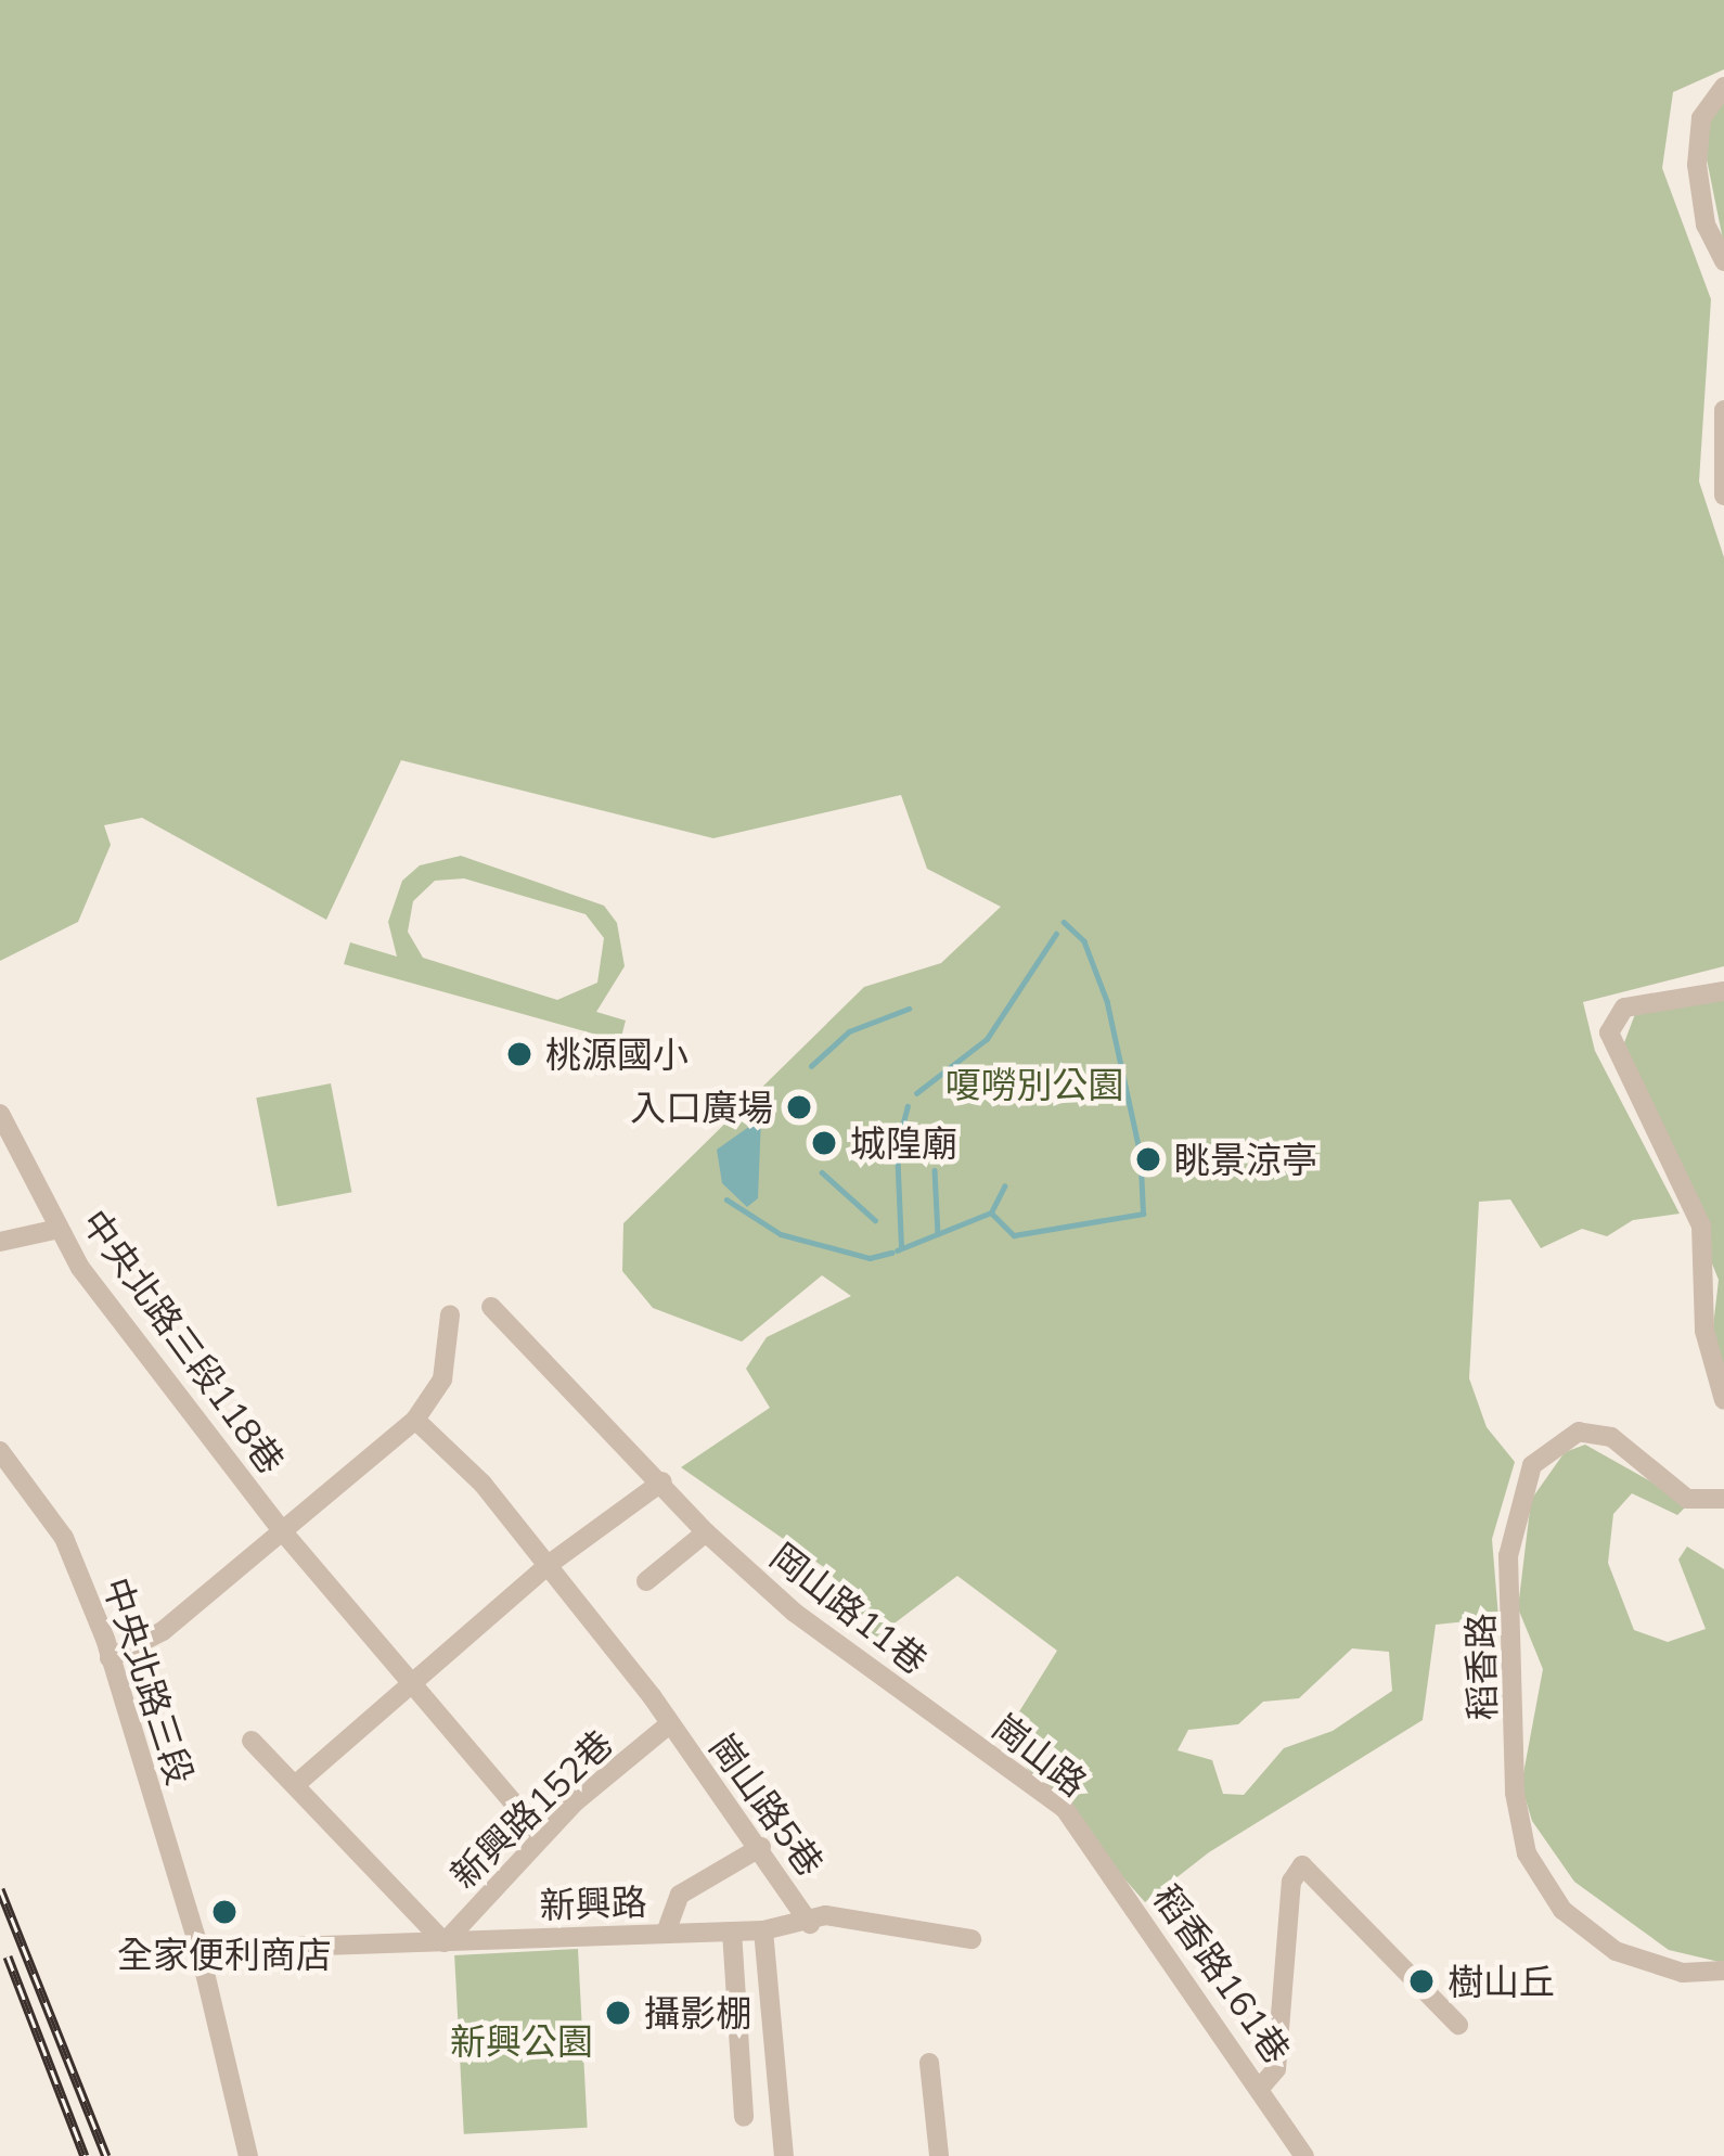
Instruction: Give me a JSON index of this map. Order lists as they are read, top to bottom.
{
  "streets": {
    "street": [
      "中央北路三段118巷",
      "岡山路11巷",
      "稻香路",
      "中央北路三段",
      "崗山路",
      "崗山路5巷",
      "新興路152巷",
      "新興路",
      "稻香路161巷"
    ]
  },
  "crossings": [
    ["中央北路三段118巷", "新興路152巷"],
    ["岡山路11巷", "崗山路"],
    ["中央北路三段", "新興路"],
    ["崗山路", "稻香路161巷"],
    ["崗山路5巷", "新興路152巷"],
    ["崗山路5巷", "新興路"],
    ["新興路152巷", "新興路"]
  ],
  "parks": ["嗄嘮別公園", "新興公園"],
  "places": [
    "桃源國小",
    "入口廣場",
    "城隍廟",
    "眺景涼亭",
    "全家便利商店",
    "樹山丘",
    "攝影棚"
  ]
}
